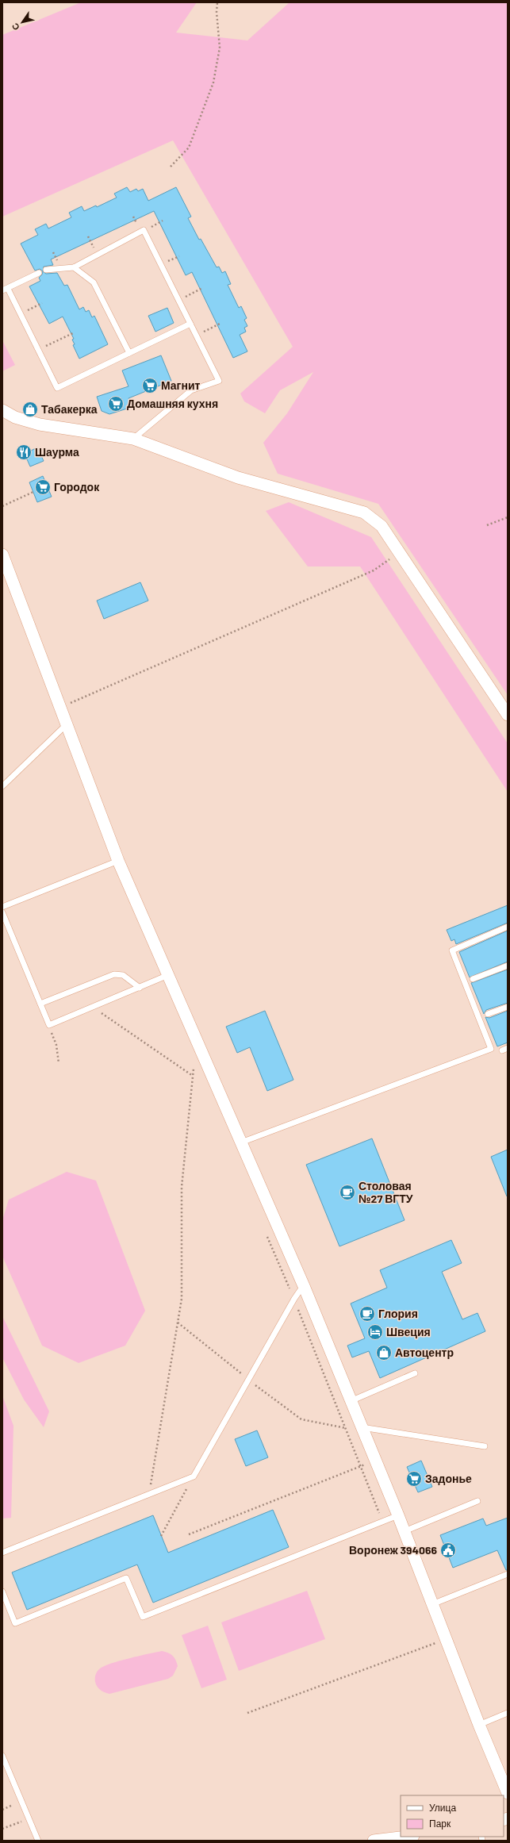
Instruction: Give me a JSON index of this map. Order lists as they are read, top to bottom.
{
  "places": {
    "supermarket": [
      "Магнит",
      "Домашняя кухня",
      "Городок",
      "Задонье"
    ],
    "shop": ["Табакерка", "Автоцентр"],
    "restaurant": ["Шаурма"],
    "cafe": ["Столовая №27 ВГТУ", "Глория"],
    "hotel": ["Швеция"],
    "public building": ["Воронеж 394066"]
  },
  "legend": ["Улица", "Парк"],
  "north": "bottom left"
}
